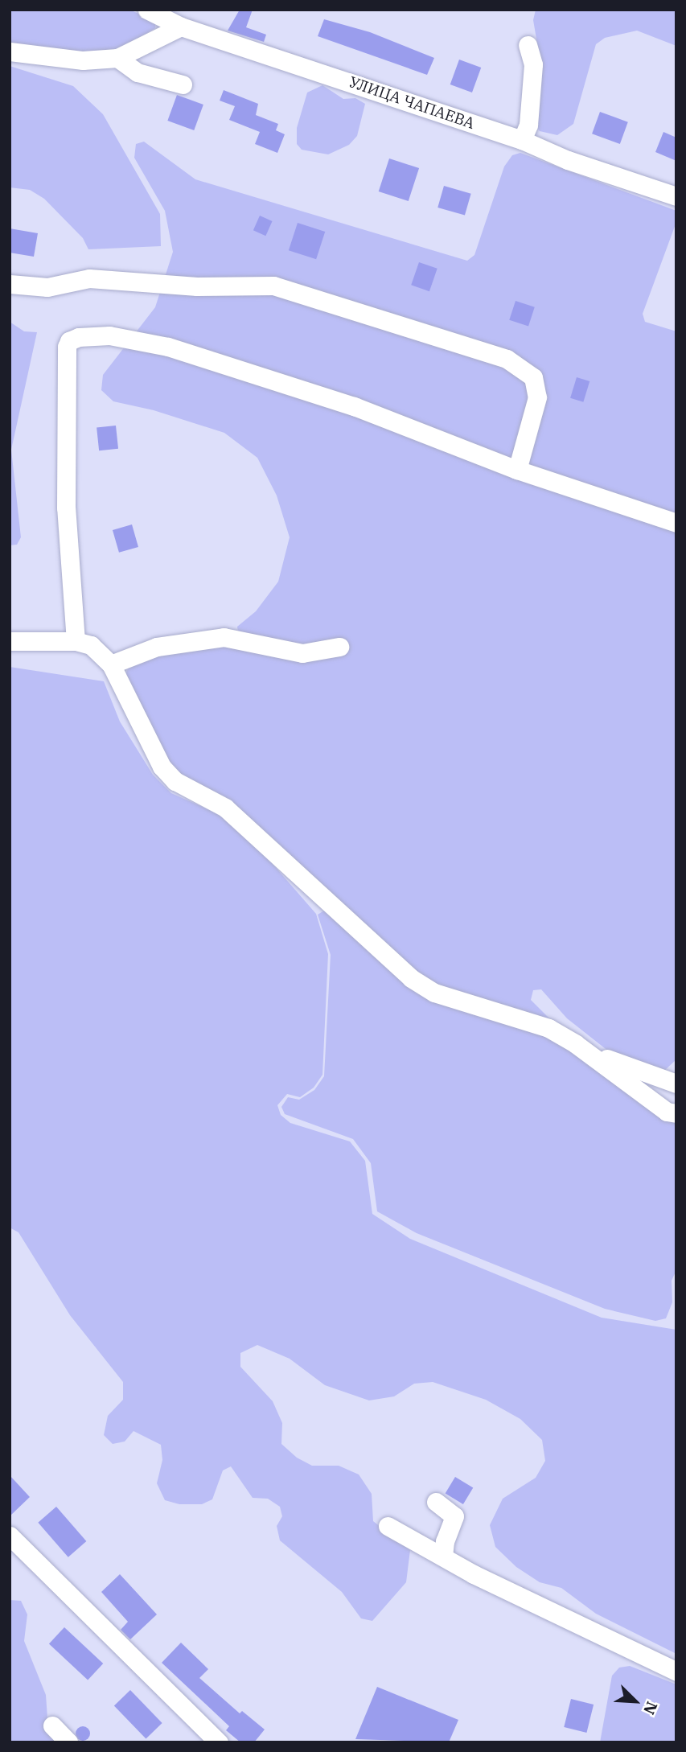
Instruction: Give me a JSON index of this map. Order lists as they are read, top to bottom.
{
  "streets": {
    "street": ["УЛИЦА ЧАПАЕВА"]
  },
  "north": "bottom right"
}
